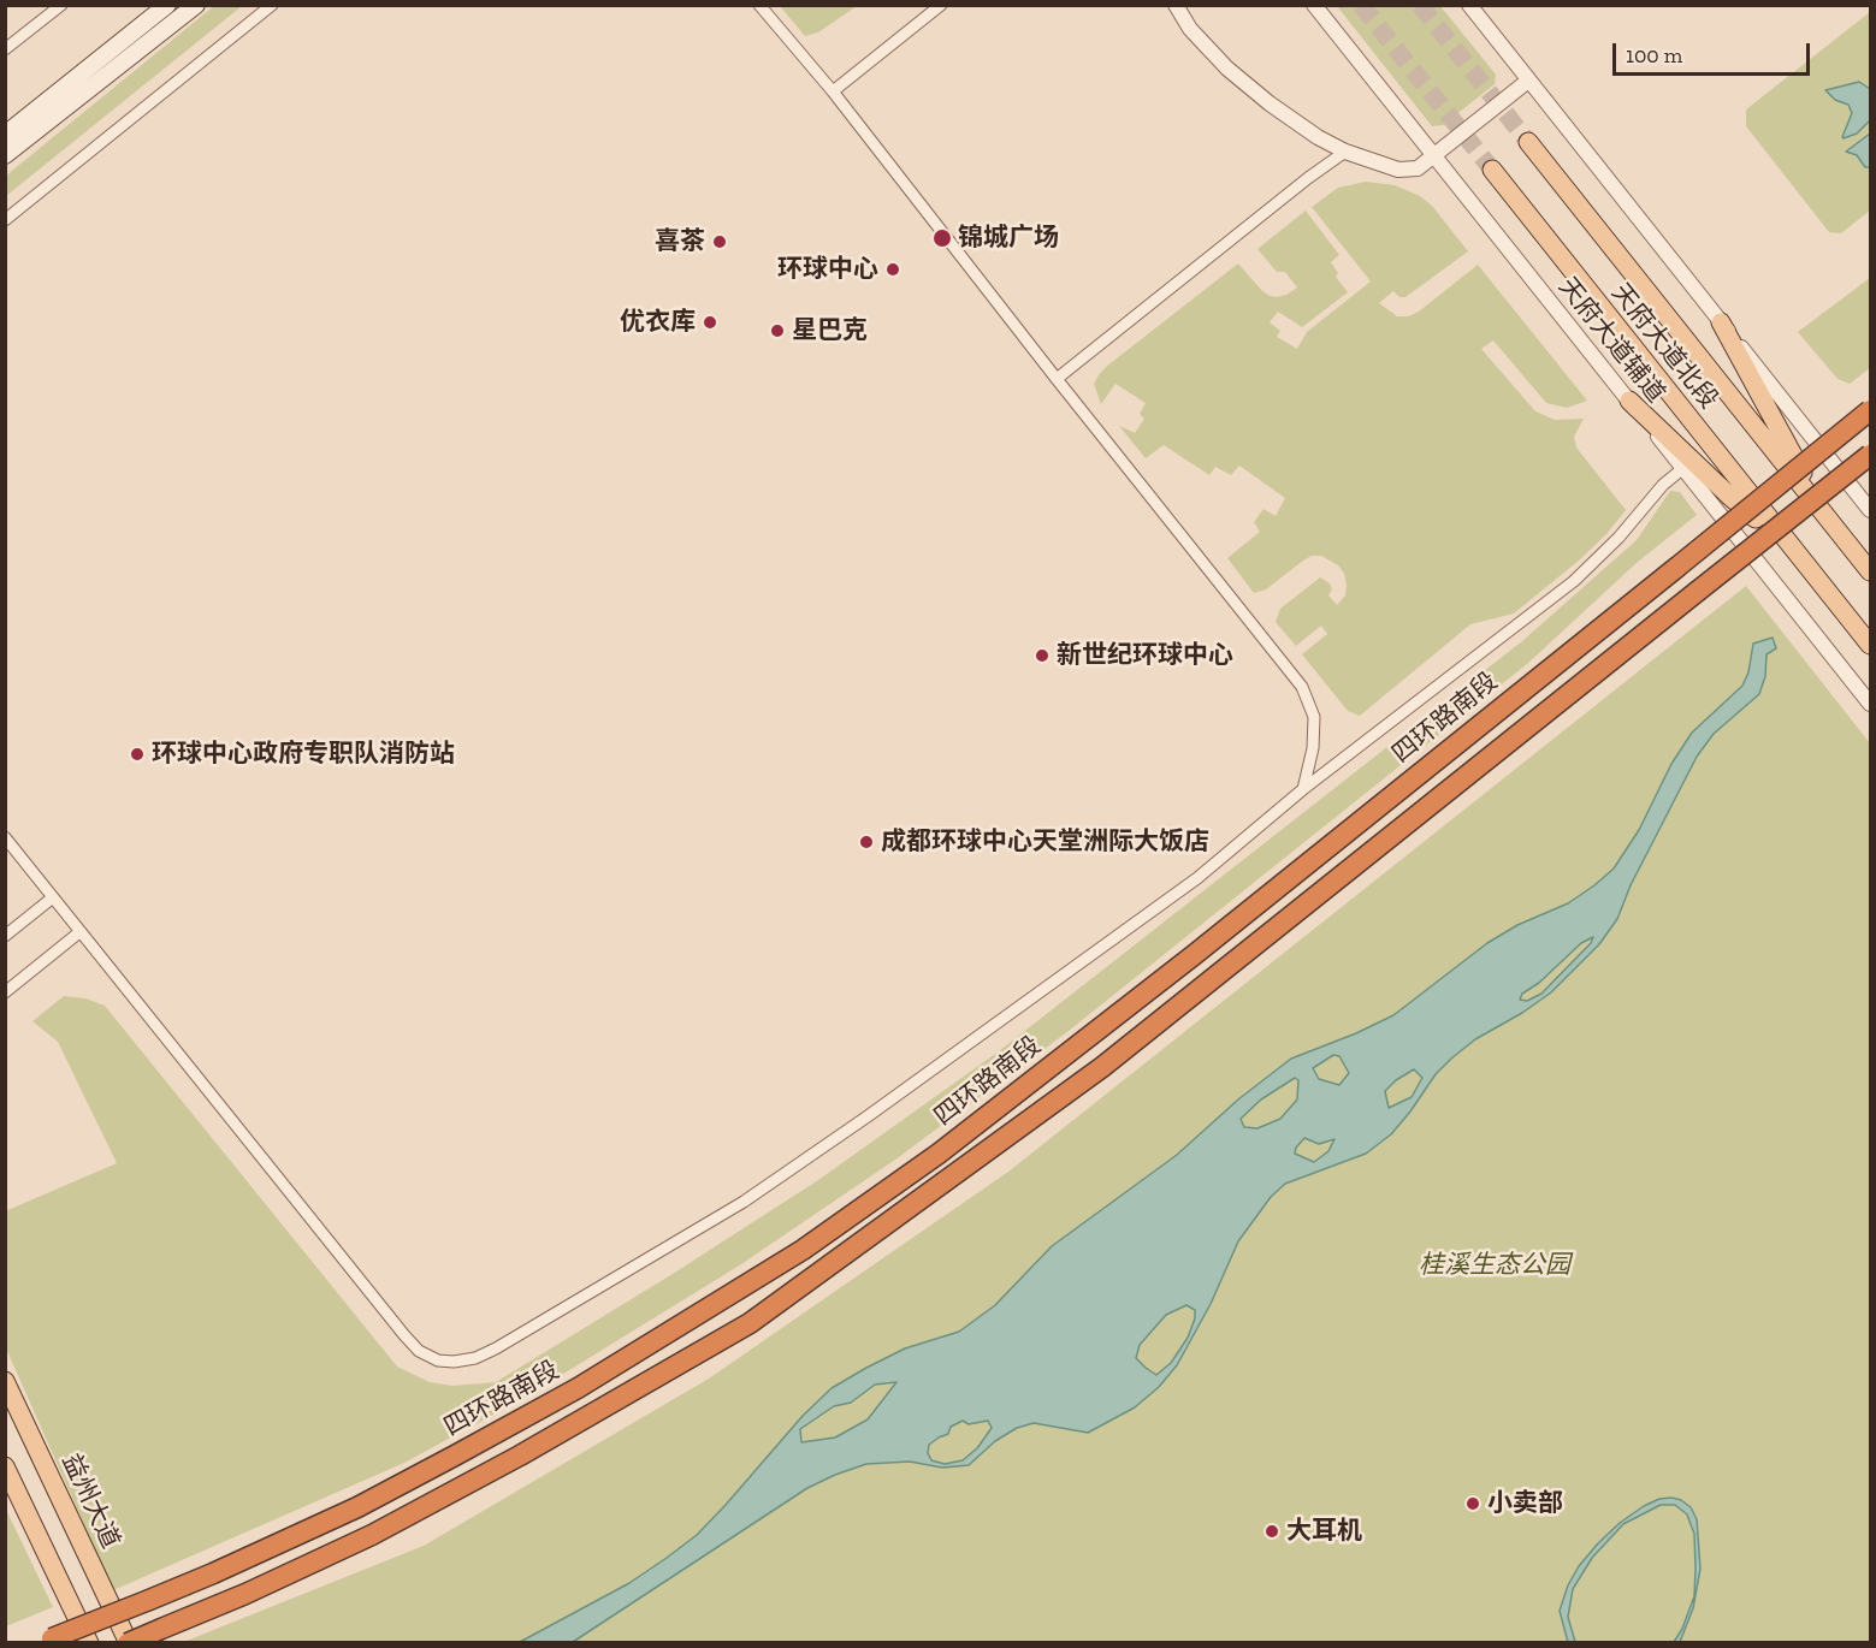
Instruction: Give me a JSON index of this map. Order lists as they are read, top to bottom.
{
  "streets": {
    "highway": ["四环路南段"],
    "main road": ["天府大道北段", "益州大道"],
    "street": ["天府大道辅道"]
  },
  "parks": ["桂溪生态公园"],
  "places": [
    "锦城广场",
    "喜茶",
    "环球中心",
    "优衣库",
    "星巴克",
    "新世纪环球中心",
    "环球中心政府专职队消防站",
    "成都环球中心天堂洲际大饭店",
    "小卖部",
    "大耳机"
  ],
  "scale_bar": "100 m"
}
